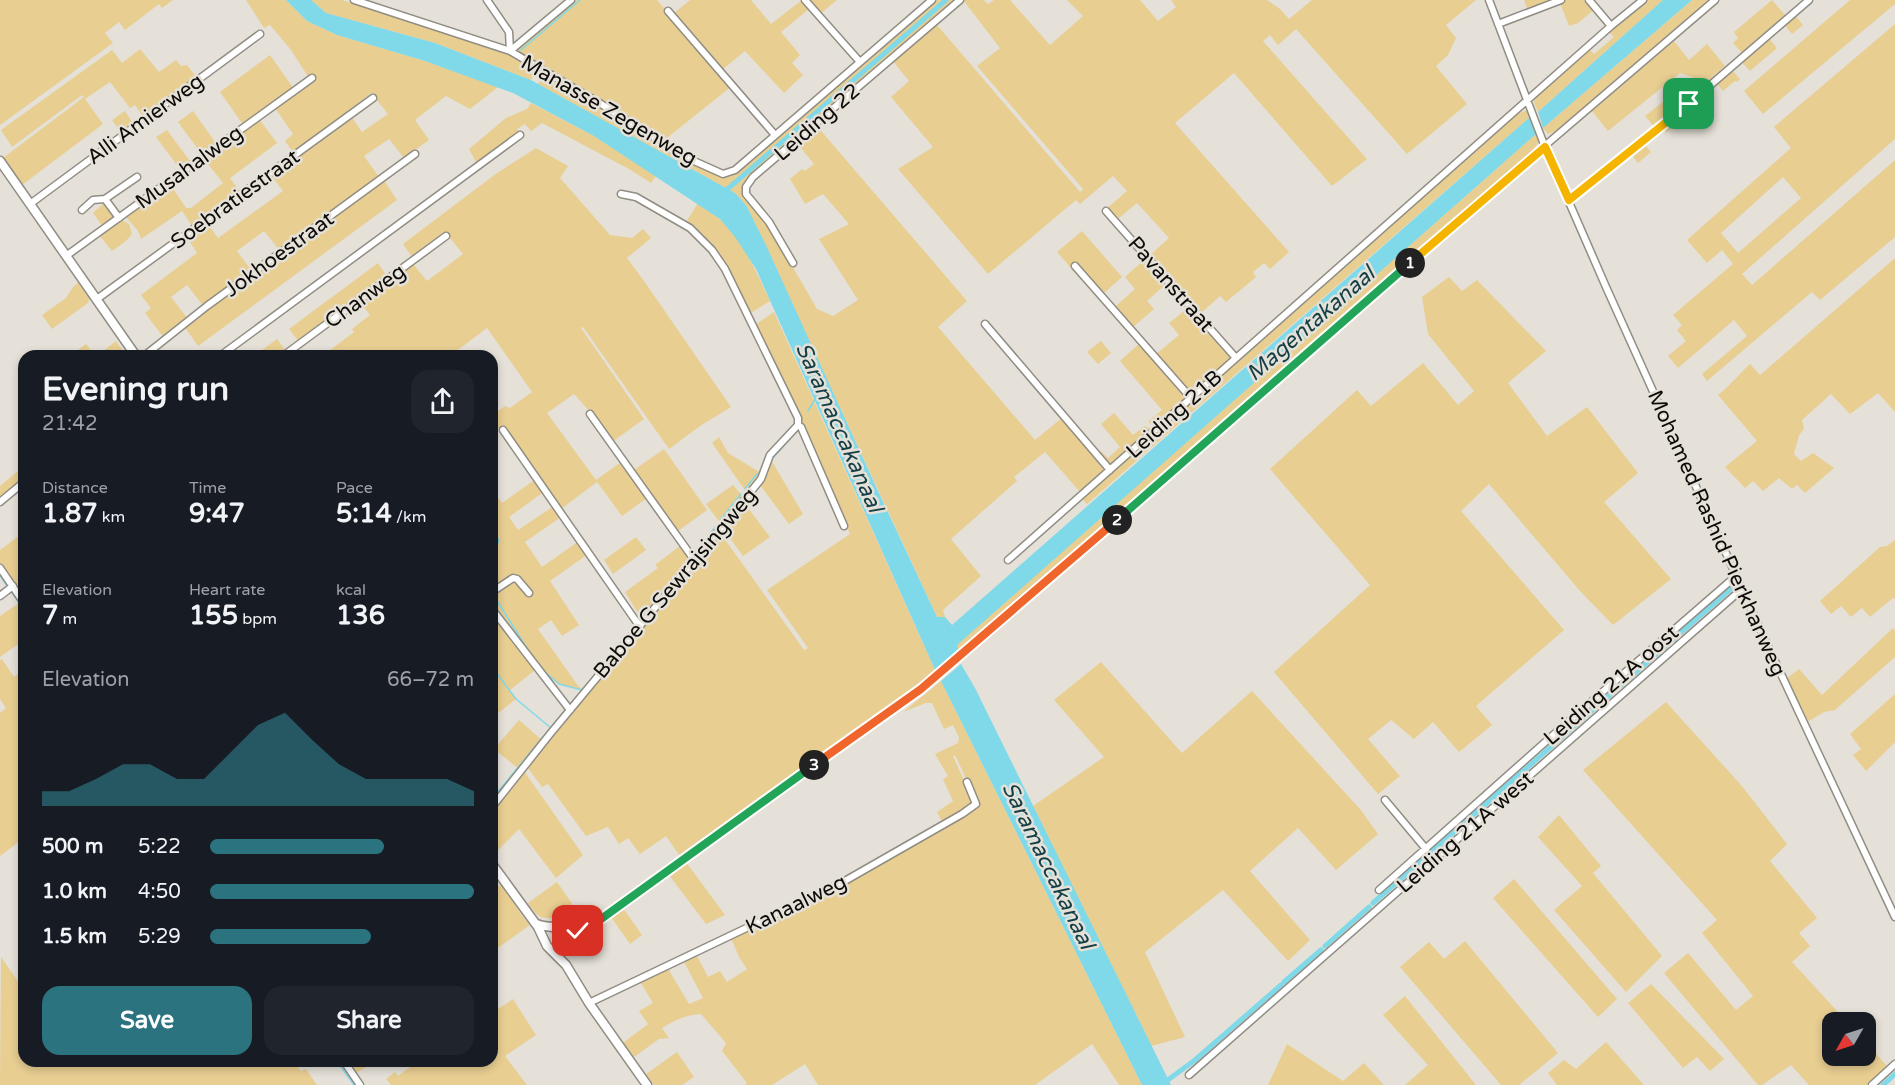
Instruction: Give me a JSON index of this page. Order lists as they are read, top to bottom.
{
  "streets": {
    "street": [
      "Manasse Zegenweg",
      "Alli Amierweg",
      "Leiding 22",
      "Musahalweg",
      "Soebratiestraat",
      "Jokhoestraat",
      "Pavanstraat",
      "Chanweg",
      "Leiding 21B",
      "Mohamed Rashid Pierkhanweg",
      "Baboe G Sewrajsingweg",
      "Leiding 21A oost",
      "Leiding 21A west",
      "Kanaalweg"
    ]
  },
  "crossings": [
    ["Manasse Zegenweg", "Leiding 22"],
    ["Pavanstraat", "Leiding 21B"],
    ["Leiding 21B", "Mohamed Rashid Pierkhanweg"],
    ["Mohamed Rashid Pierkhanweg", "Leiding 21A oost"],
    ["Mohamed Rashid Pierkhanweg", "Leiding 21A west"]
  ],
  "water": ["Magentakanaal", "Saramaccakanaal"],
  "north": "bottom left",
  "page": {
    "pins": ["1", "2", "3"],
    "heading": ["Evening run", "21:42"],
    "stats": [
      ["Distance", "1.87 km"],
      ["Time", "9:47"],
      ["Pace", "5:14 /km"],
      ["Elevation", "7 m"],
      ["Heart rate", "155 bpm"],
      ["kcal", "136"]
    ],
    "chart": ["Elevation", "66–72 m"],
    "list": [
      {
        "name": "500 m",
        "note": "5:22"
      },
      {
        "name": "1.0 km",
        "note": "4:50"
      },
      {
        "name": "1.5 km",
        "note": "5:29"
      }
    ],
    "buttons": ["Save", "Share"]
  }
}
